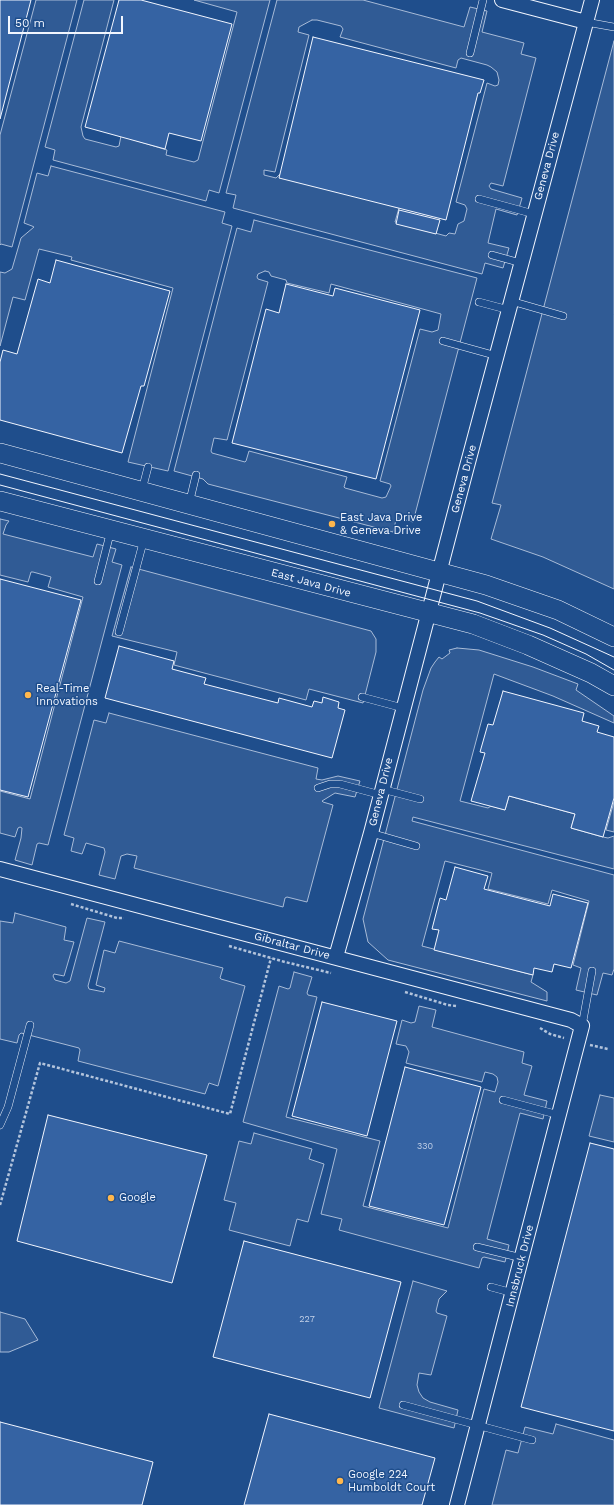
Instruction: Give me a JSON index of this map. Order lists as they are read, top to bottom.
{
  "streets": {
    "main road": ["East Java Drive"],
    "street": ["Geneva Drive", "Gibraltar Drive", "Innsbruck Drive"]
  },
  "crossings": [
    ["Geneva Drive", "East Java Drive"],
    ["Geneva Drive", "Gibraltar Drive"],
    ["Gibraltar Drive", "Innsbruck Drive"]
  ],
  "places": [
    "East Java Drive & Geneva Drive",
    "Real-Time Innovations",
    "Google",
    "Google 224 Humboldt Court"
  ],
  "house_numbers": ["330", "227"],
  "scale_bar": "50 m"
}
